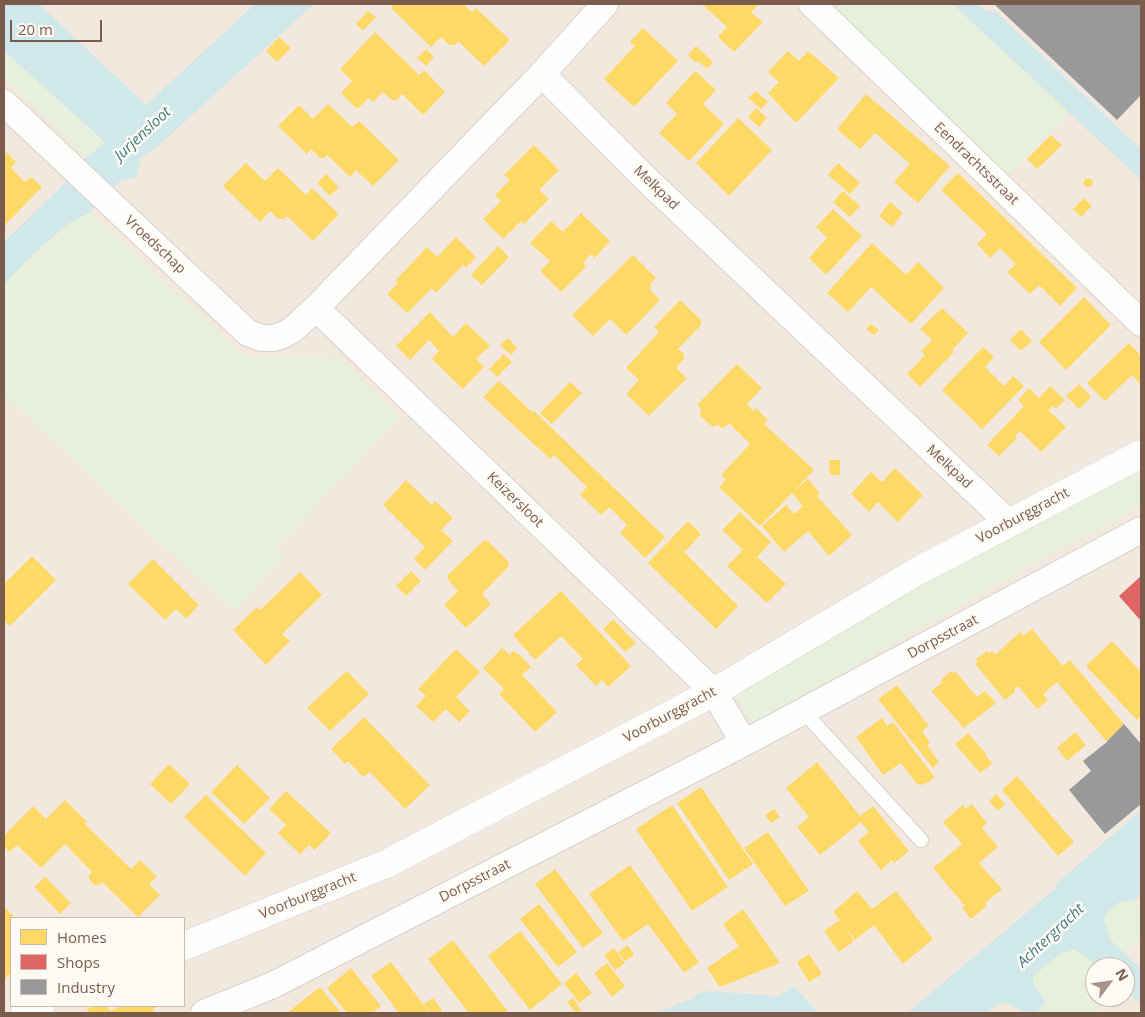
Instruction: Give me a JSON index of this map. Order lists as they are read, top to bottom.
{
  "streets": {
    "street": [
      "Eendrachtsstraat",
      "Melkpad",
      "Vroedschap",
      "Keizersloot",
      "Voorburggracht",
      "Dorpsstraat"
    ]
  },
  "crossings": [
    ["Melkpad", "Voorburggracht"],
    ["Vroedschap", "Keizersloot"],
    ["Keizersloot", "Voorburggracht"]
  ],
  "water": ["Jurjensloot", "Achtergracht"],
  "legend": ["Homes", "Shops", "Industry"],
  "scale_bar": "20 m",
  "north": "top right"
}
